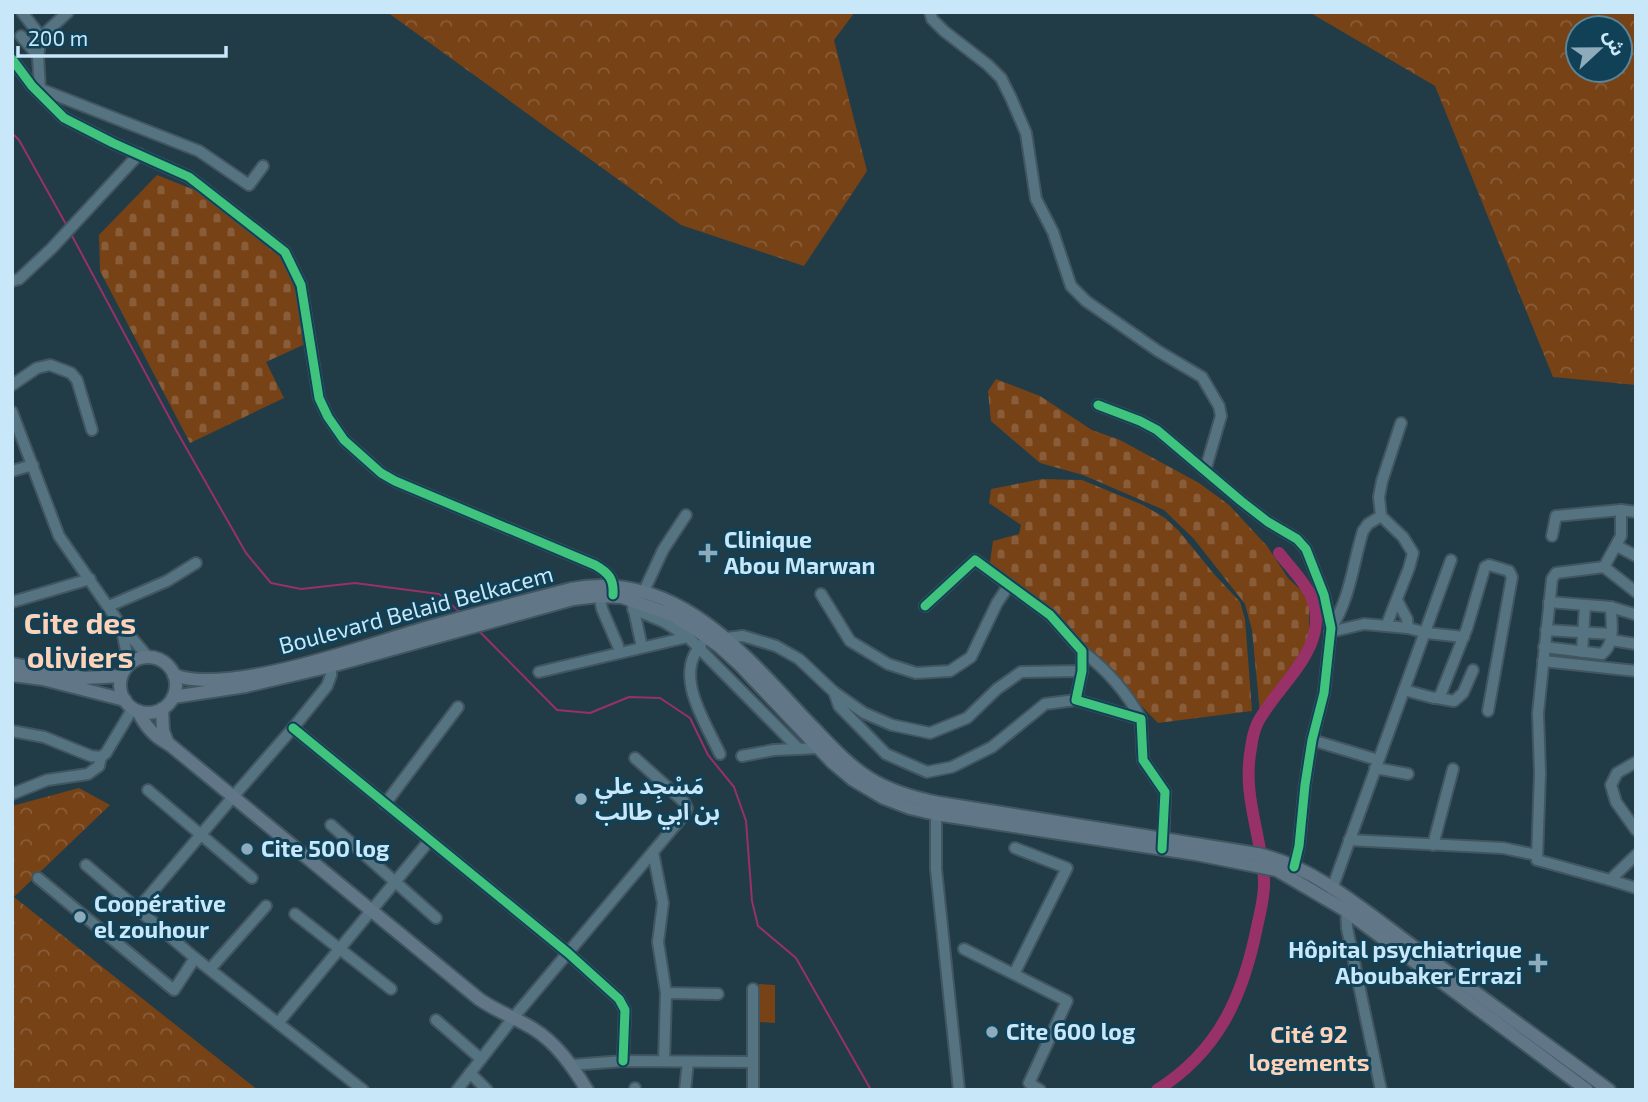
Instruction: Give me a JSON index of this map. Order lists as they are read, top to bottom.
{
  "streets": {
    "main road": ["Boulevard Belaid Belkacem"]
  },
  "districts": ["Cite des oliviers", "Cité 92 logements"],
  "places": {
    "health": ["Clinique Abou Marwan", "Hôpital psychiatrique Aboubaker Errazi"],
    "other": [
      "مَسْجِد علي بن ابي طالب",
      "Cite 500 log",
      "Coopérative el zouhour",
      "Cite 600 log"
    ]
  },
  "scale_bar": "200 m",
  "north": "right"
}
